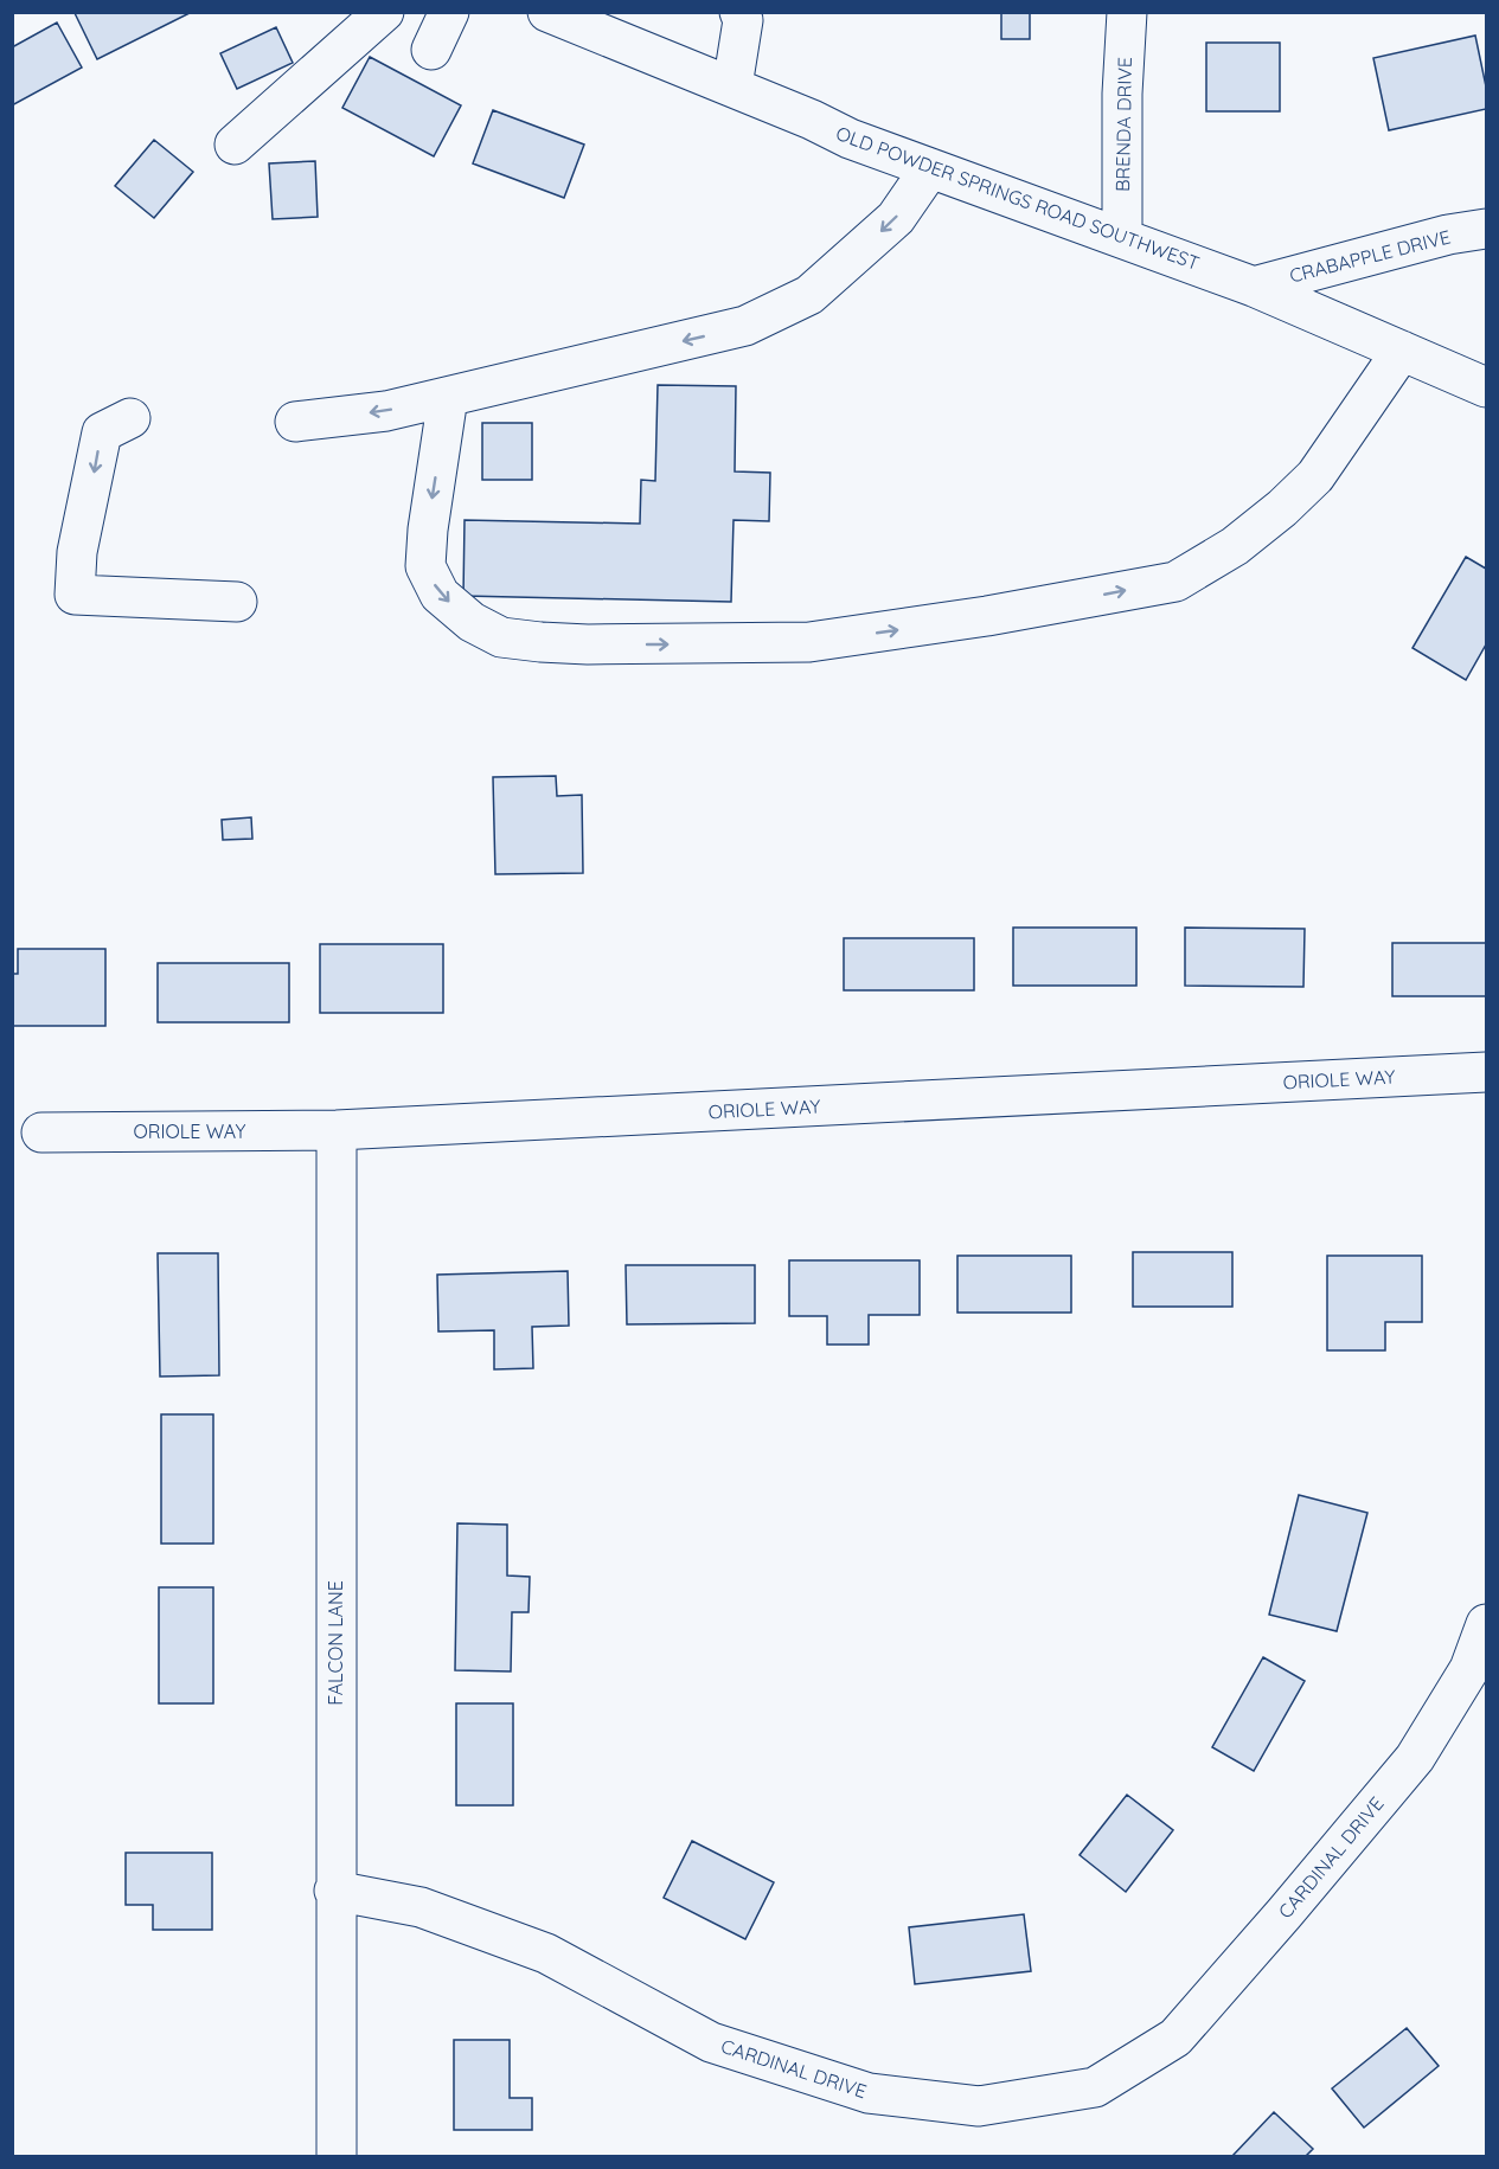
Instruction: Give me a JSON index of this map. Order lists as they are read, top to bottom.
{
  "streets": {
    "street": [
      "BRENDA DRIVE",
      "OLD POWDER SPRINGS ROAD SOUTHWEST",
      "CRABAPPLE DRIVE",
      "ORIOLE WAY",
      "FALCON LANE",
      "CARDINAL DRIVE"
    ]
  },
  "crossings": [
    ["BRENDA DRIVE", "OLD POWDER SPRINGS ROAD SOUTHWEST"],
    ["OLD POWDER SPRINGS ROAD SOUTHWEST", "CRABAPPLE DRIVE"],
    ["ORIOLE WAY", "FALCON LANE"],
    ["FALCON LANE", "CARDINAL DRIVE"]
  ]
}
